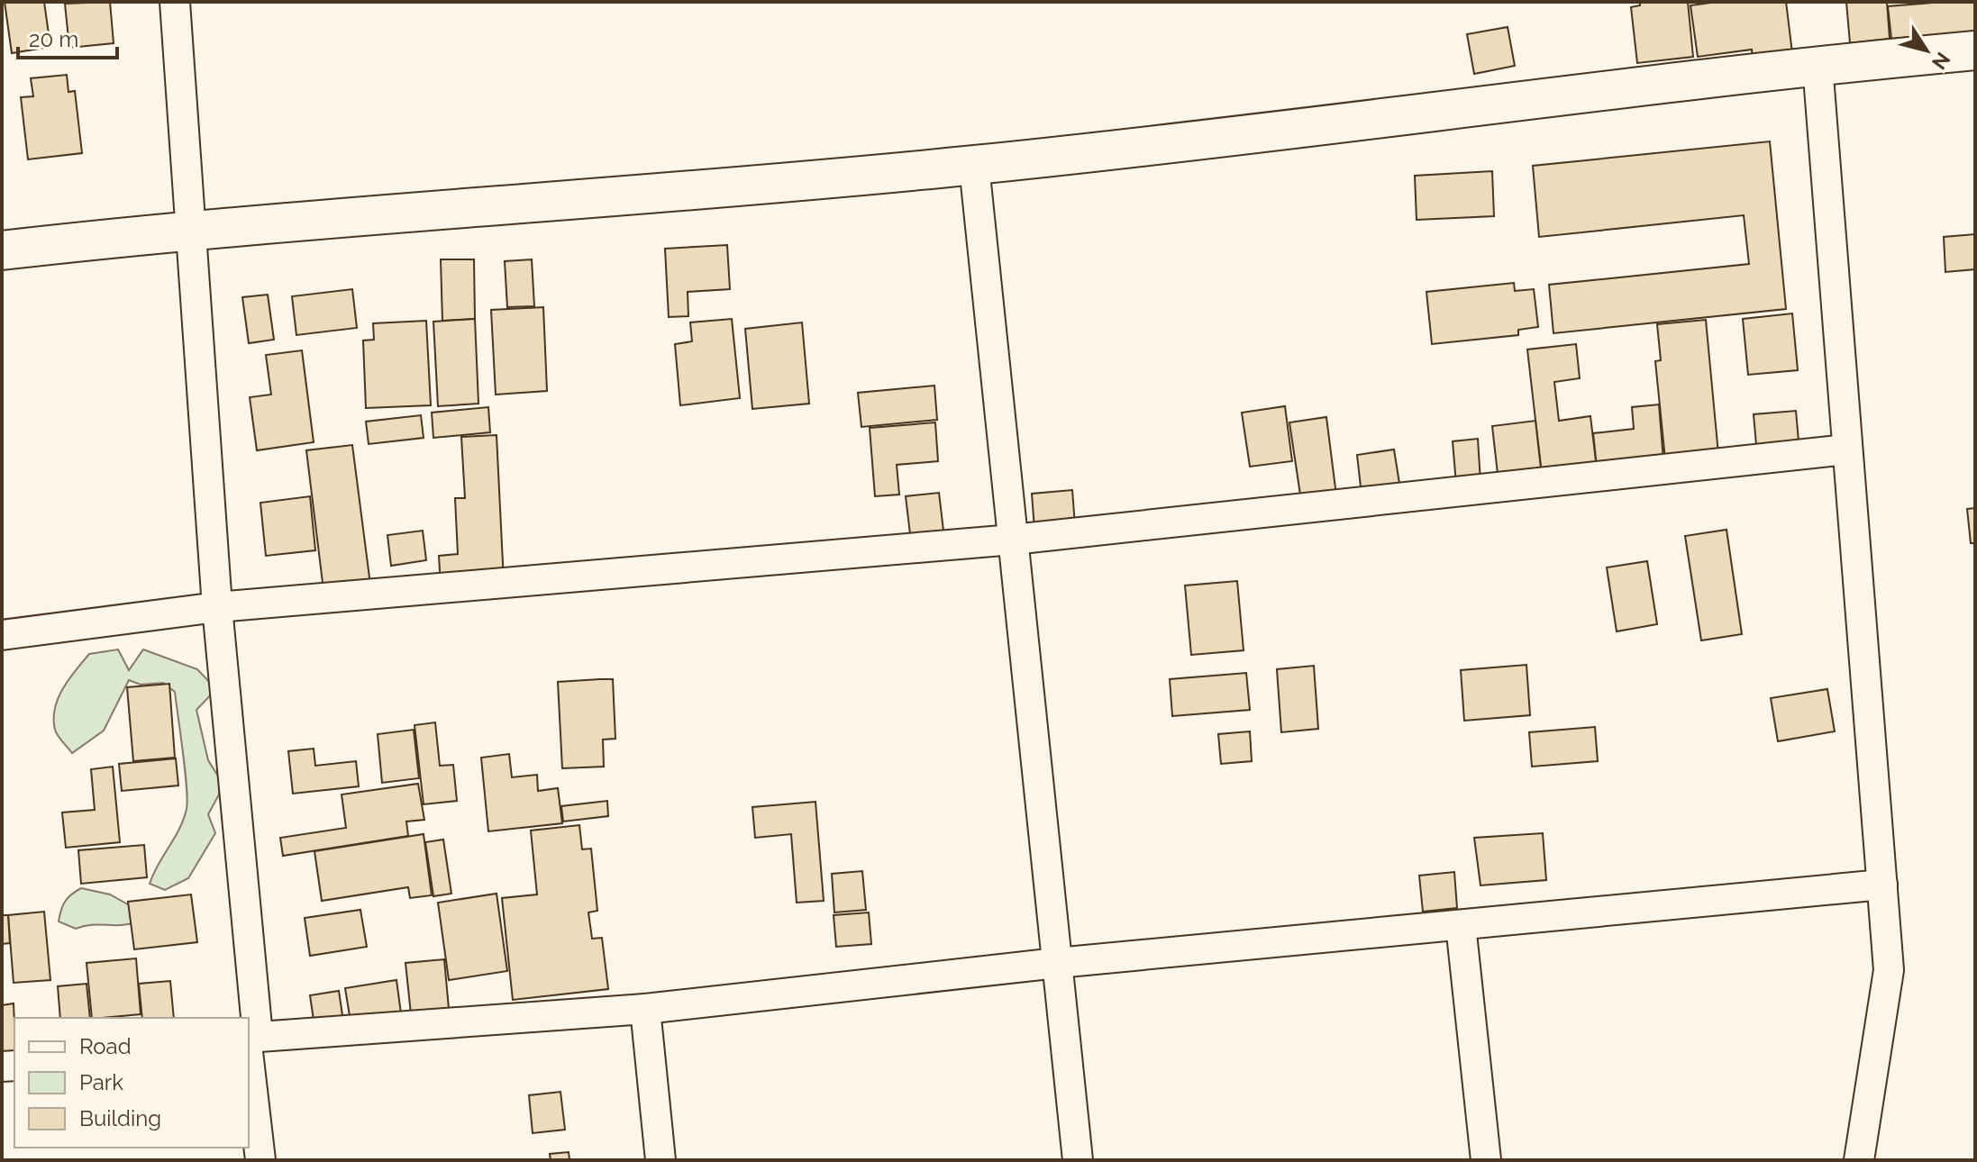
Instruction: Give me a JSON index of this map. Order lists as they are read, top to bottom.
{
  "legend": ["Road", "Park", "Building"],
  "scale_bar": "20 m",
  "north": "bottom right"
}
